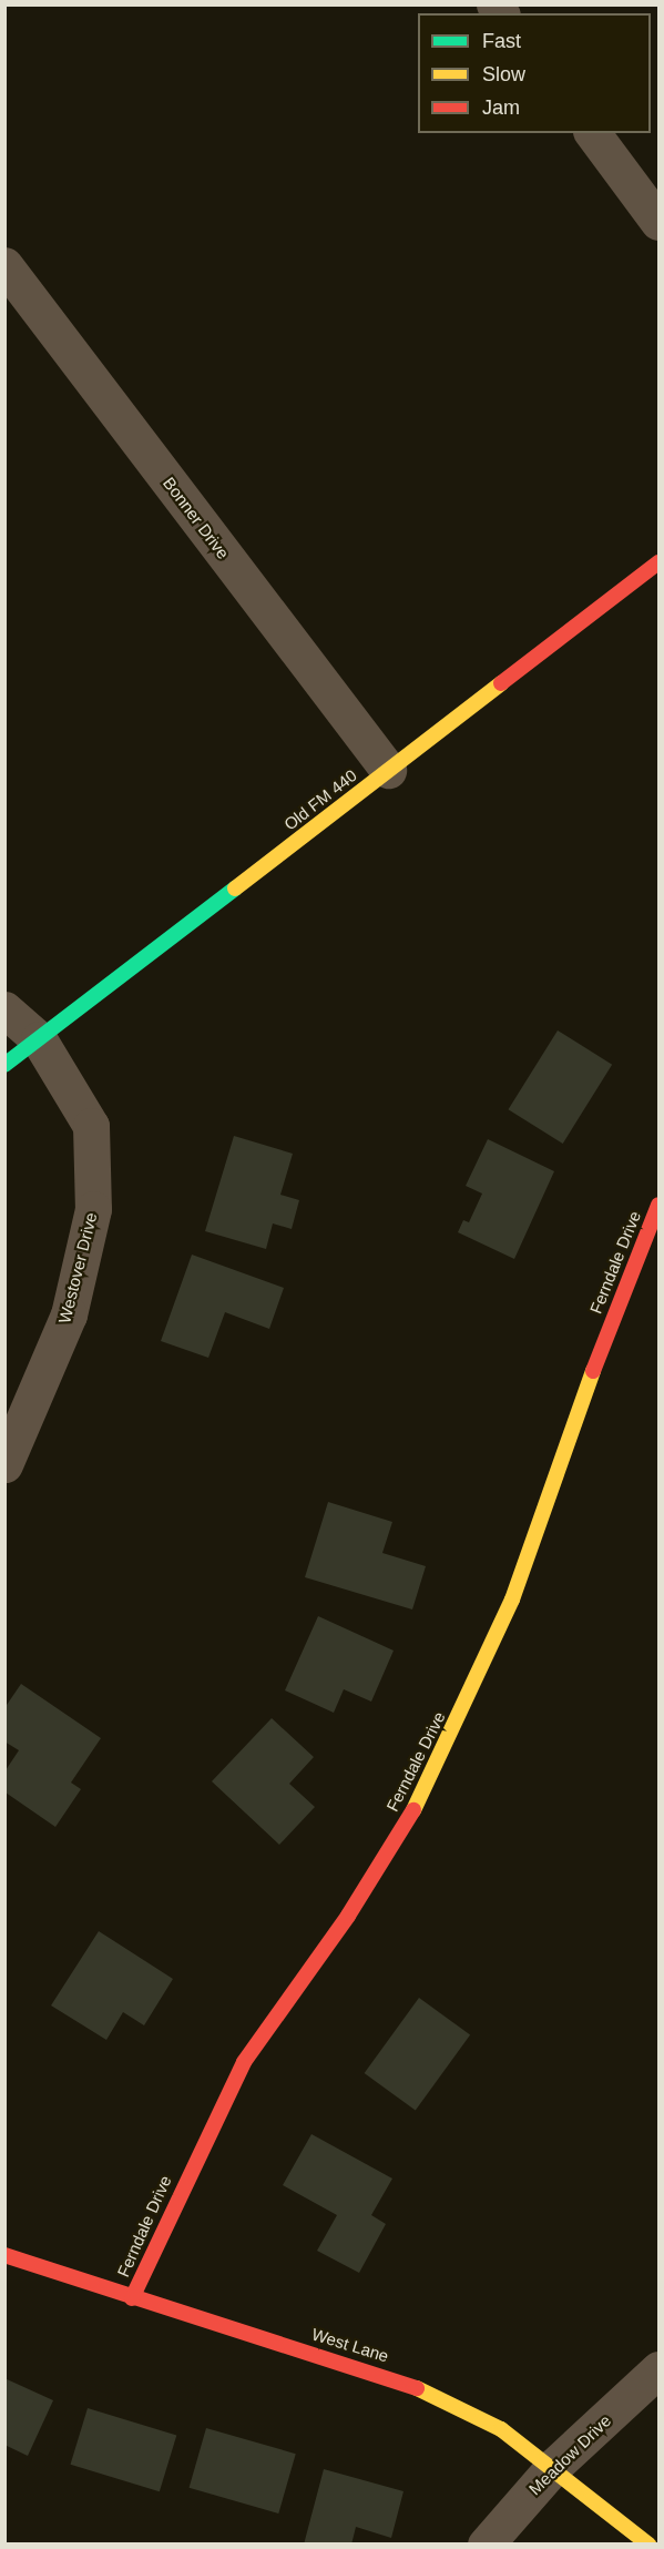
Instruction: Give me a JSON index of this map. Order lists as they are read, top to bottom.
{
  "streets": {
    "street": [
      "Bonner Drive",
      "Old FM 440",
      "Ferndale Drive",
      "Westover Drive",
      "West Lane",
      "Meadow Drive"
    ]
  },
  "crossings": [
    ["Bonner Drive", "Old FM 440"],
    ["Old FM 440", "Westover Drive"],
    ["Ferndale Drive", "West Lane"],
    ["West Lane", "Meadow Drive"]
  ],
  "legend": ["Fast", "Slow", "Jam"]
}
